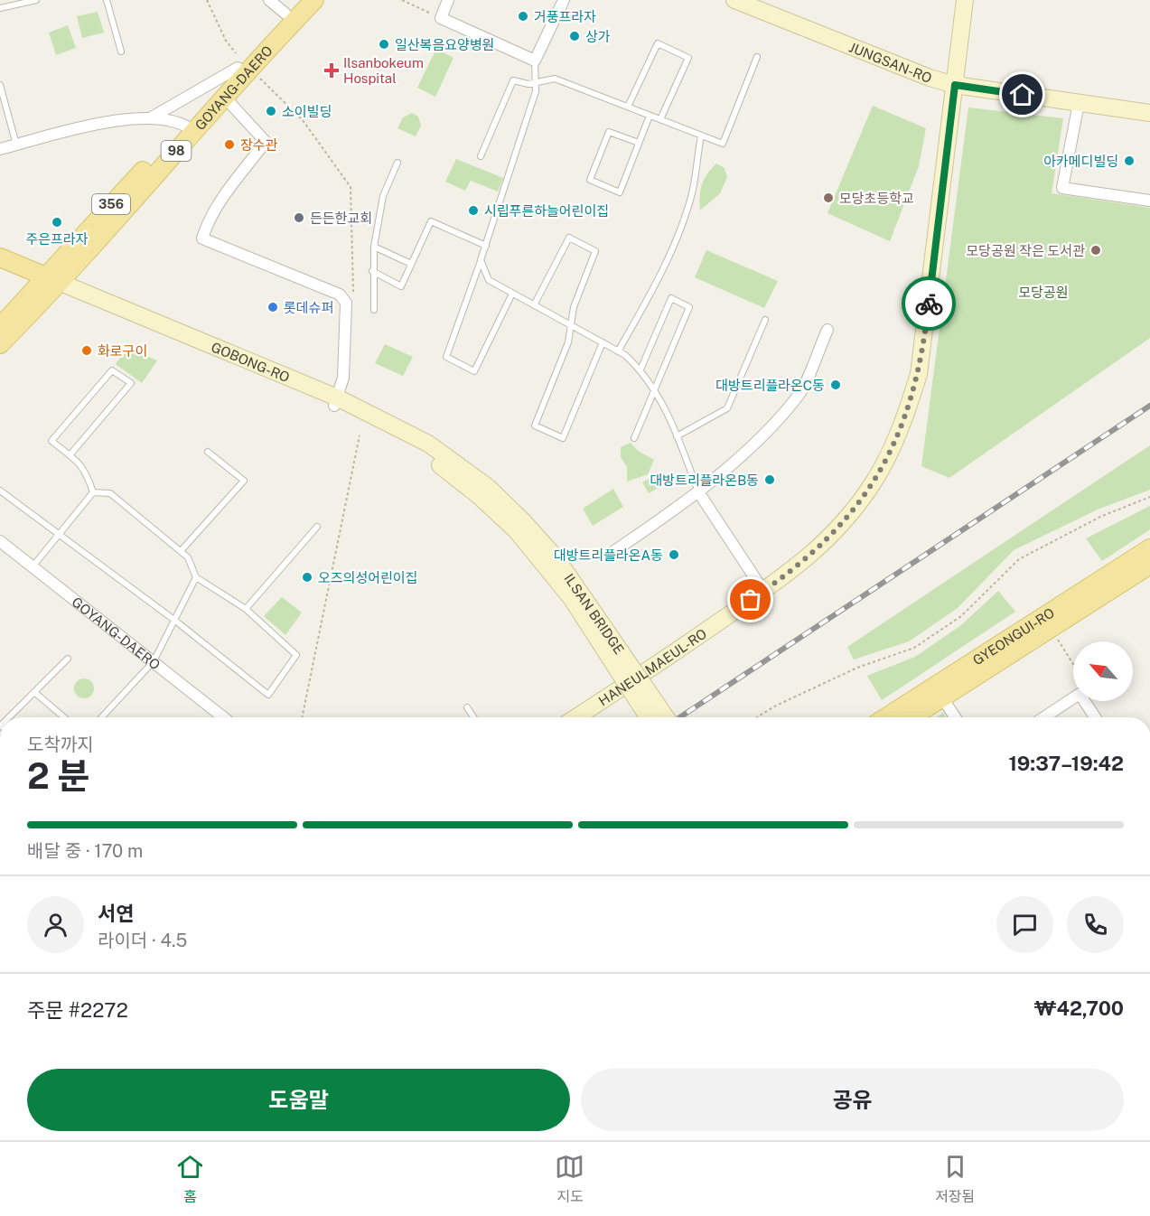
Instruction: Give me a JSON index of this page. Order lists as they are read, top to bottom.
{
  "streets": {
    "main road": [
      "JUNGSAN-RO",
      "GOYANG-DAERO",
      "98",
      "356",
      "GOBONG-RO",
      "ILSAN BRIDGE",
      "GYEONGUI-RO",
      "HANEULMAEUL-RO"
    ]
  },
  "crossings": [
    ["JUNGSAN-RO", "HANEULMAEUL-RO"],
    ["GOYANG-DAERO", "GOBONG-RO"],
    ["GOBONG-RO", "ILSAN BRIDGE"]
  ],
  "parks": ["모당공원"],
  "places": {
    "other": [
      "거풍프라자",
      "상가",
      "일산복음요양병원",
      "소이빌딩",
      "장수관",
      "아카메디빌딩",
      "모당초등학교",
      "시립푸른하늘어린이집",
      "든든한교회",
      "주은프라자",
      "모당공원 작은 도서관",
      "롯데슈퍼",
      "화로구이",
      "대방트리플라온C동",
      "대방트리플라온B동",
      "대방트리플라온A동",
      "오즈의성어린이집"
    ],
    "health": ["Ilsanbokeum Hospital"]
  },
  "north": "top left",
  "page": {
    "heading": ["2 분", "도착까지", "19:37–19:42"],
    "panel": [
      "서연",
      "라이더 · 4.5",
      "주문 #2272",
      "₩42,700"
    ],
    "bar": "배달 중 · 170 m",
    "buttons": ["도움말", "공유"],
    "tabs": ["홈", "지도", "저장됨"]
  }
}
